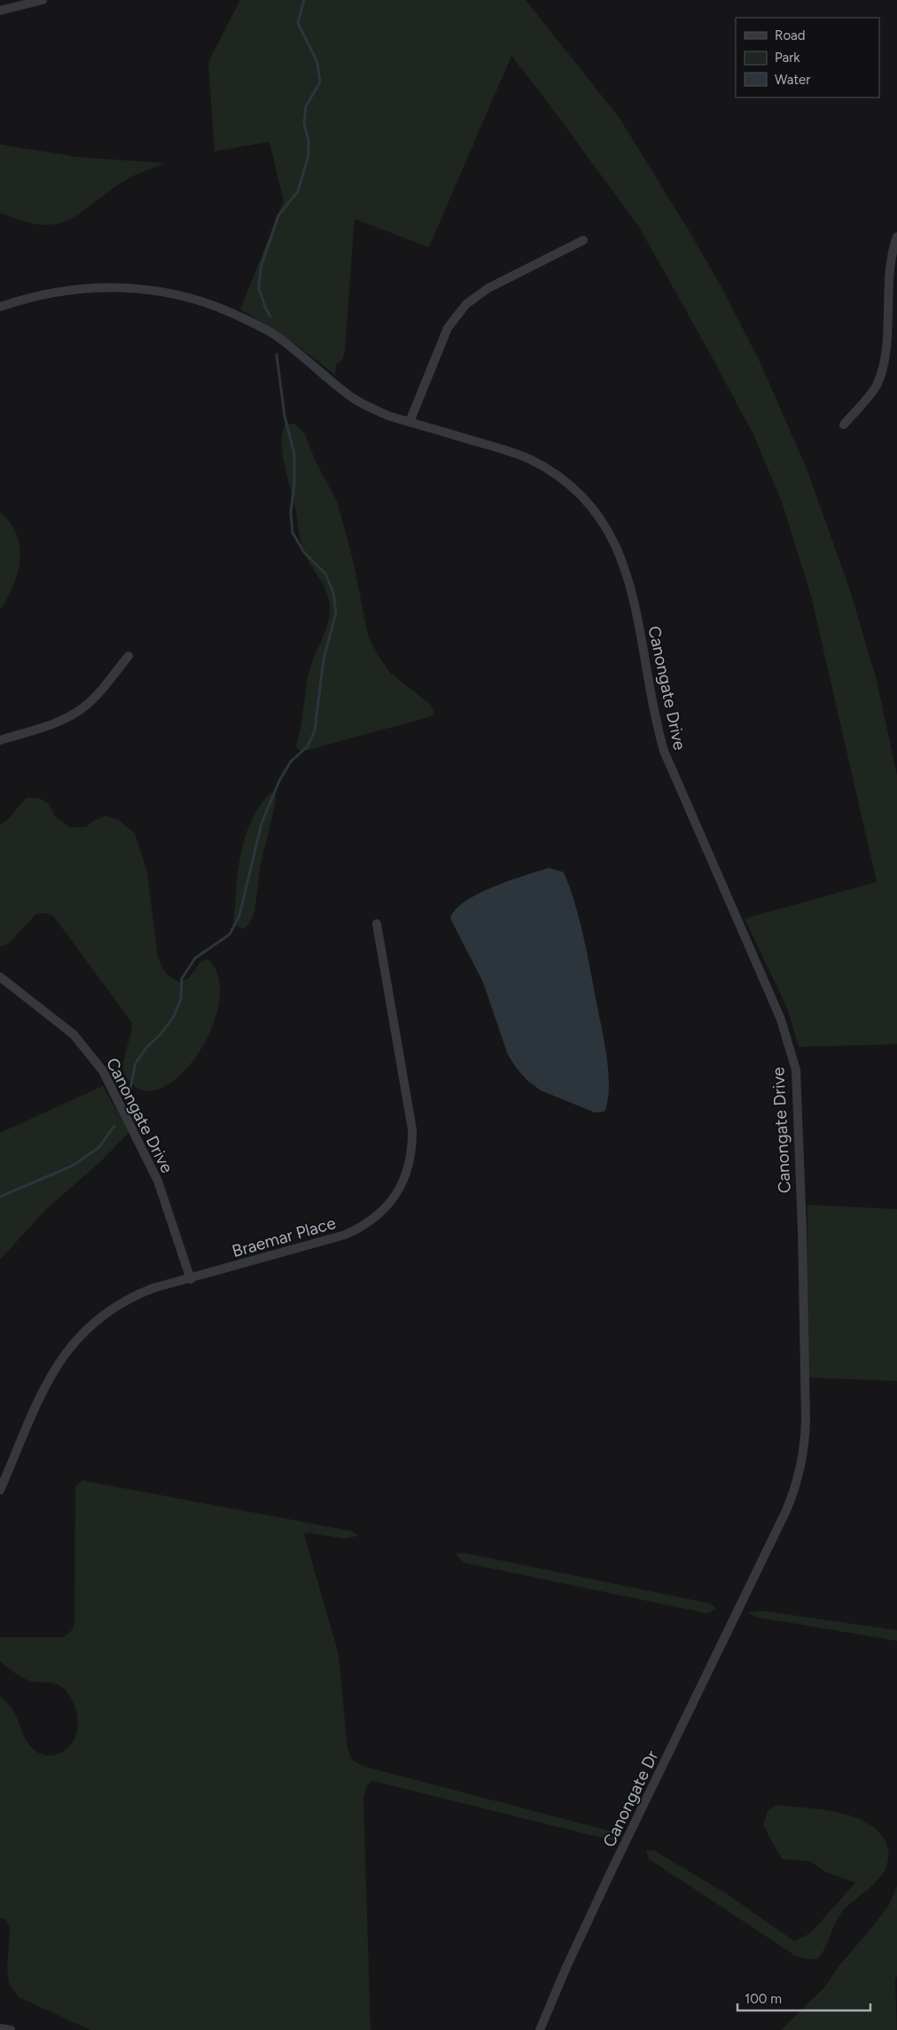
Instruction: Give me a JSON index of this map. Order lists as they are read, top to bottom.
{
  "streets": {
    "street": ["Canongate Drive", "Braemar Place", "Canongate Dr"]
  },
  "crossings": [
    ["Canongate Drive", "Braemar Place"],
    ["Canongate Drive", "Canongate Dr"]
  ],
  "legend": ["Road", "Park", "Water"],
  "scale_bar": "100 m"
}
